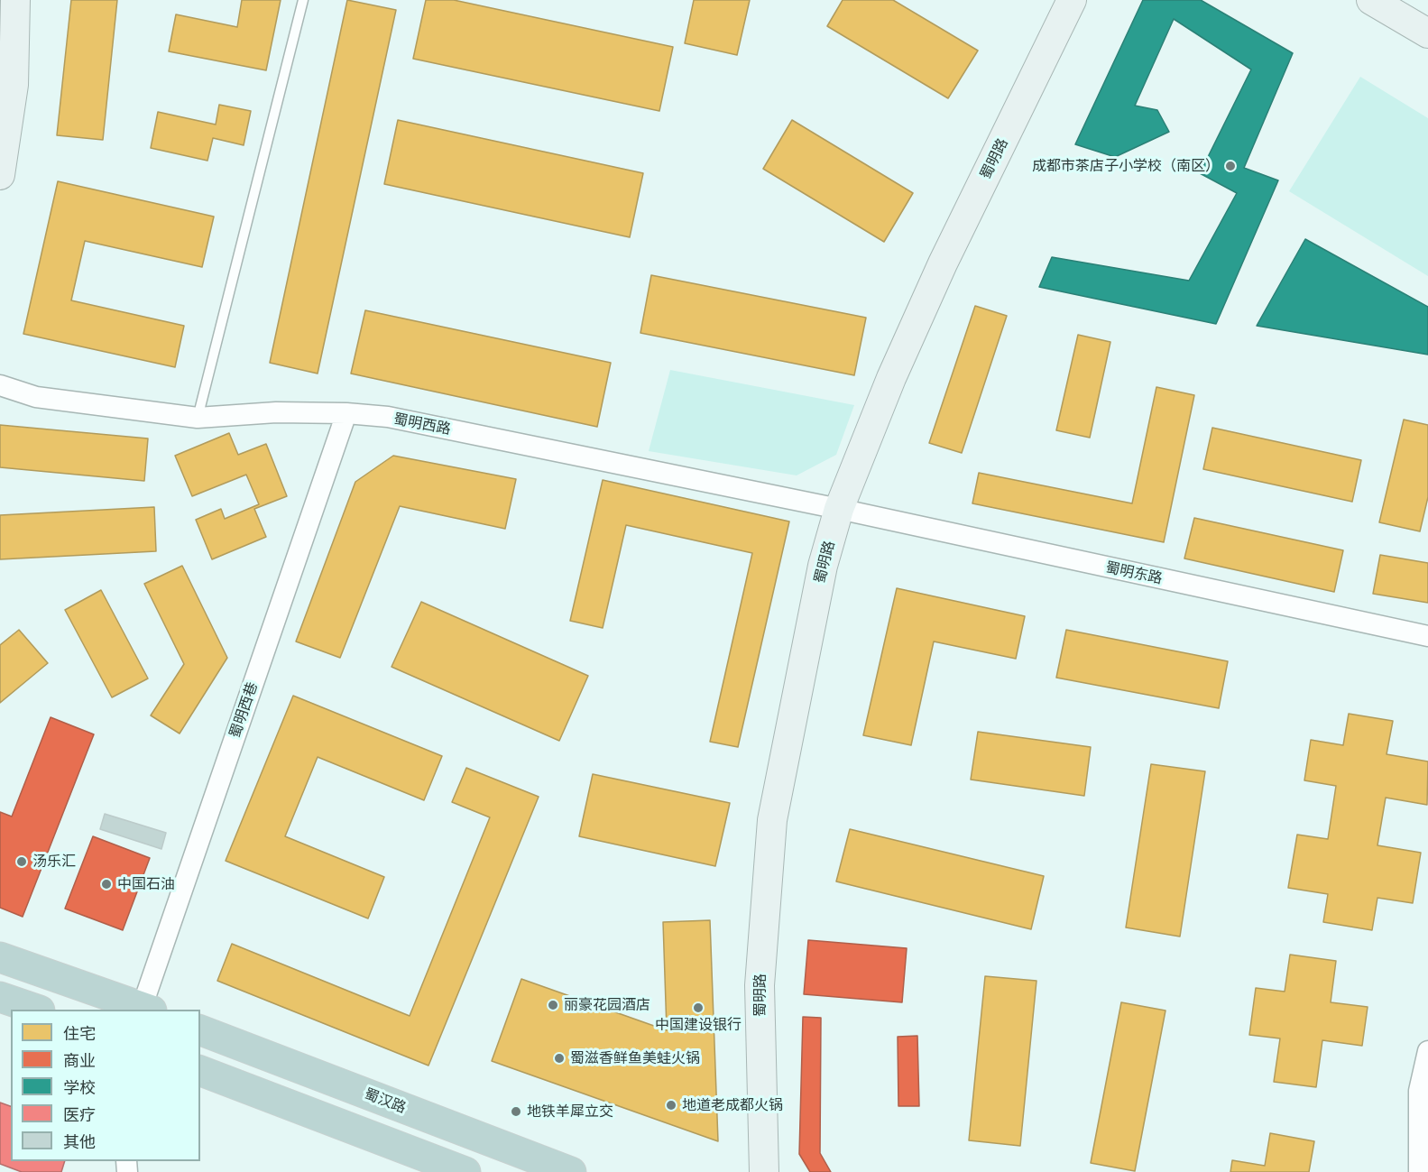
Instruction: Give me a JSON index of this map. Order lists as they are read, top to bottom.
{
  "streets": {
    "highway": ["蜀汉路"],
    "street": [
      "蜀明路",
      "蜀明西路",
      "蜀明东路",
      "蜀明西巷"
    ]
  },
  "crossings": [
    ["蜀明路", "蜀明西路"],
    ["蜀明路", "蜀明东路"],
    ["蜀明西路", "蜀明东路"],
    ["蜀明西路", "蜀明西巷"]
  ],
  "places": [
    "成都市茶店子小学校（南区）",
    "汤乐汇",
    "中国石油",
    "丽豪花园酒店",
    "中国建设银行",
    "蜀滋香鲜鱼美蛙火锅",
    "地道老成都火锅",
    "地铁羊犀立交"
  ],
  "legend": [
    "住宅",
    "商业",
    "学校",
    "医疗",
    "其他"
  ]
}
